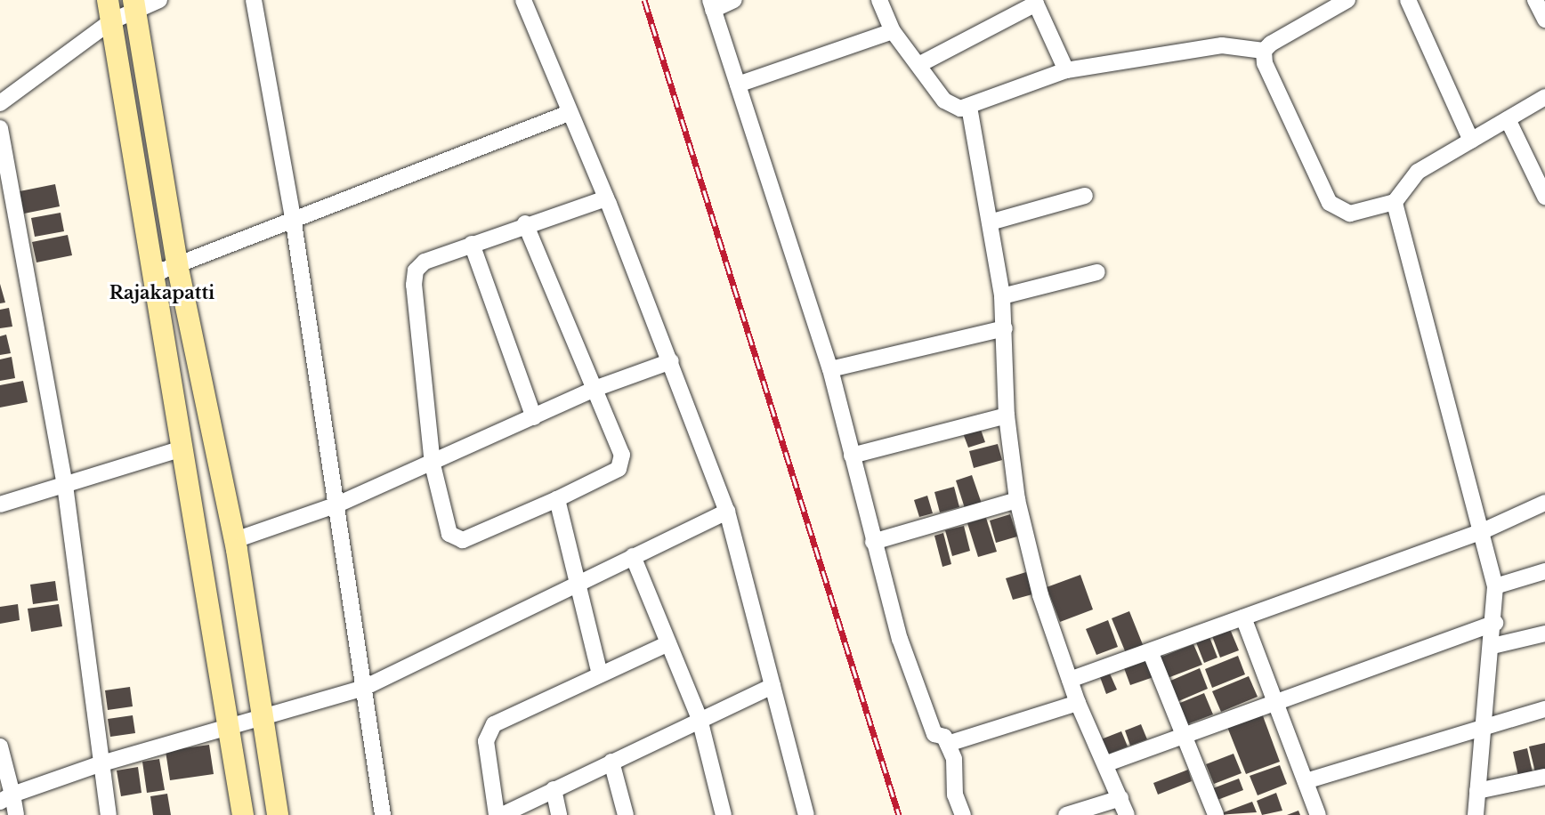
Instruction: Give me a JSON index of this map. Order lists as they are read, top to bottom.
{
  "districts": ["Rajakapatti"]
}
